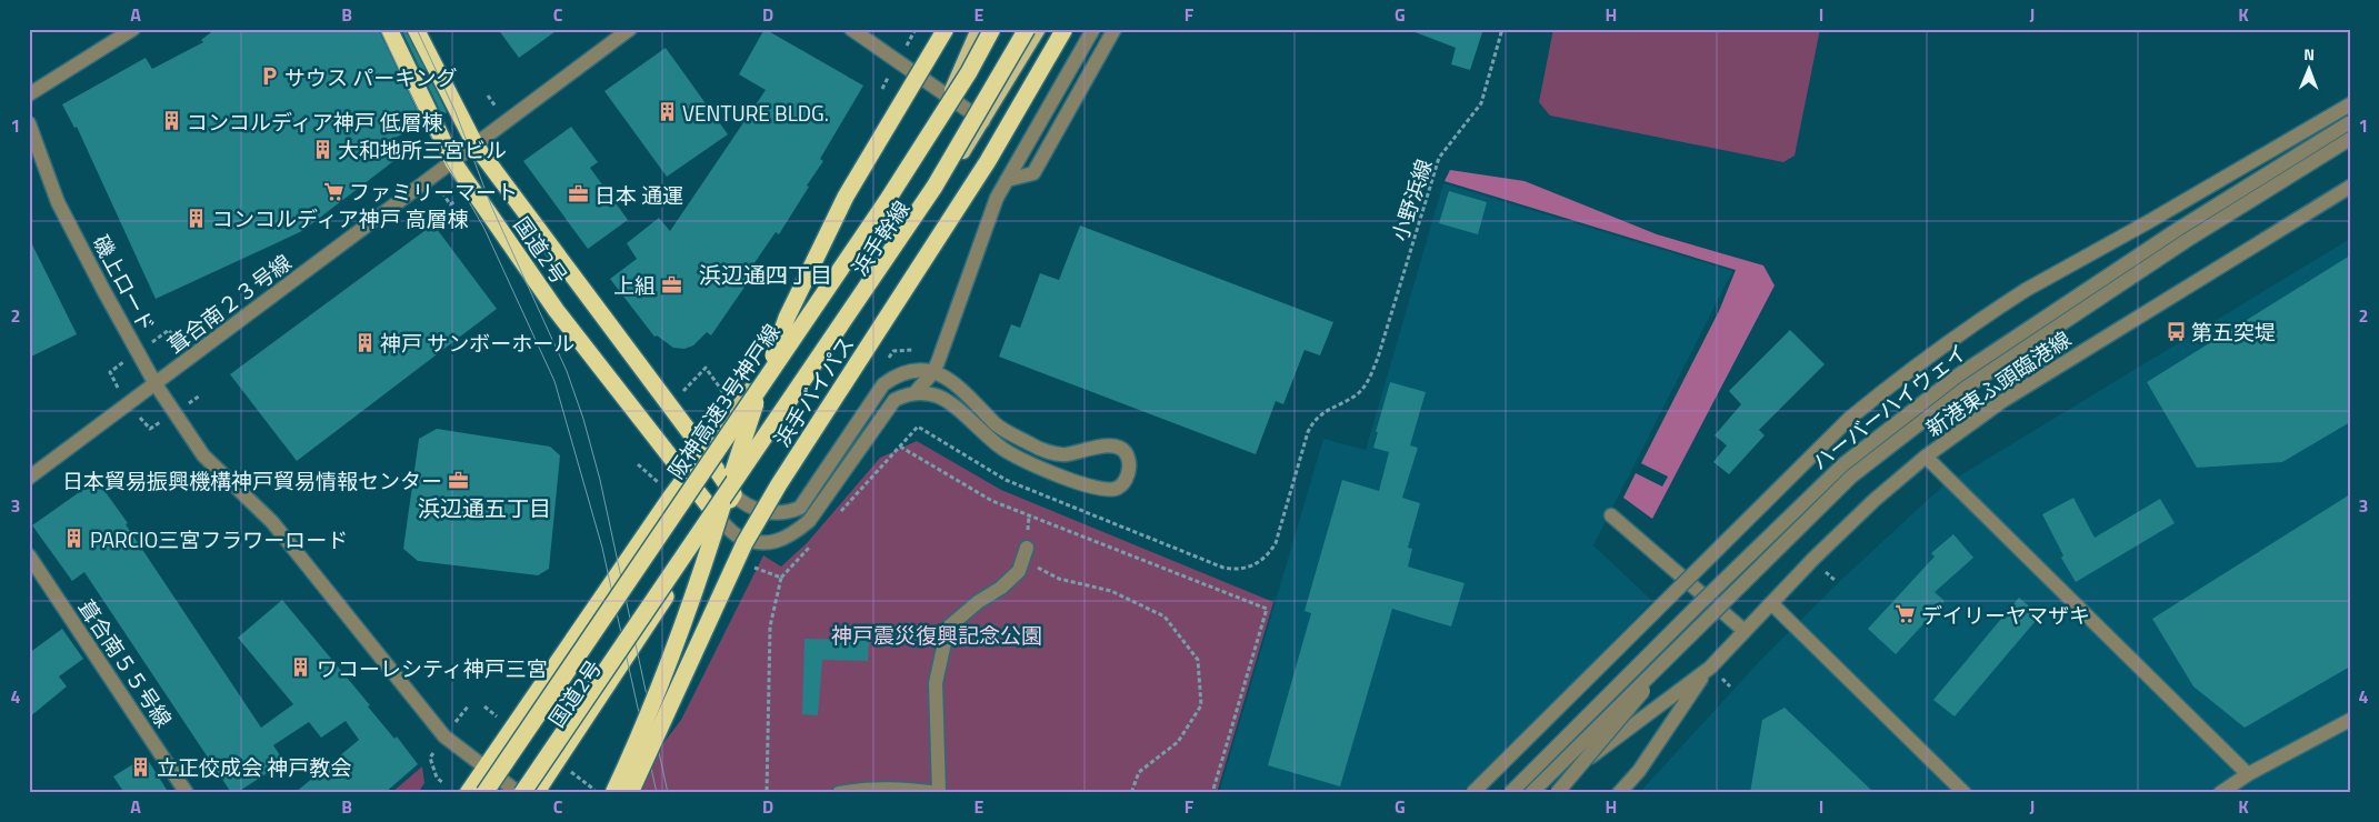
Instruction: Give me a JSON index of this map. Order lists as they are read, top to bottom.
{
  "streets": {
    "highway": ["国道2号", "浜手バイパス", "阪神高速3号神戸線"],
    "main road": ["浜手幹線"],
    "street": [
      "磯上ロード",
      "葺合南２３号線",
      "新港東ふ頭臨港線",
      "ハーバーハイウェイ",
      "葺合南５５号線"
    ],
    "path": ["小野浜線"]
  },
  "crossings": [
    ["浜手幹線", "国道2号"],
    ["国道2号", "磯上ロード"],
    ["国道2号", "葺合南２３号線"],
    ["磯上ロード", "葺合南２３号線"]
  ],
  "districts": ["浜辺通四丁目", "浜辺通五丁目"],
  "parks": ["神戸震災復興記念公園"],
  "places": {
    "parking": ["サウス パーキング"],
    "building": [
      "VENTURE BLDG.",
      "コンコルディア神戸 低層棟",
      "大和地所三宮ビル",
      "コンコルディア神戸 高層棟",
      "神戸 サンボーホール",
      "PARCIO三宮フラワーロード",
      "ワコーレシティ神戸三宮",
      "立正佼成会 神戸教会"
    ],
    "supermarket": ["ファミリーマート", "デイリーヤマザキ"],
    "office": ["日本 通運", "上組", "日本貿易振興機構神戸貿易情報センター"],
    "bus stop": ["第五突堤"]
  },
  "north": "top",
  "grid": {
    "columns": [
      "A",
      "B",
      "C",
      "D",
      "E",
      "F",
      "G",
      "H",
      "I",
      "J",
      "K"
    ],
    "rows": [
      "1",
      "2",
      "3",
      "4"
    ]
  }
}
